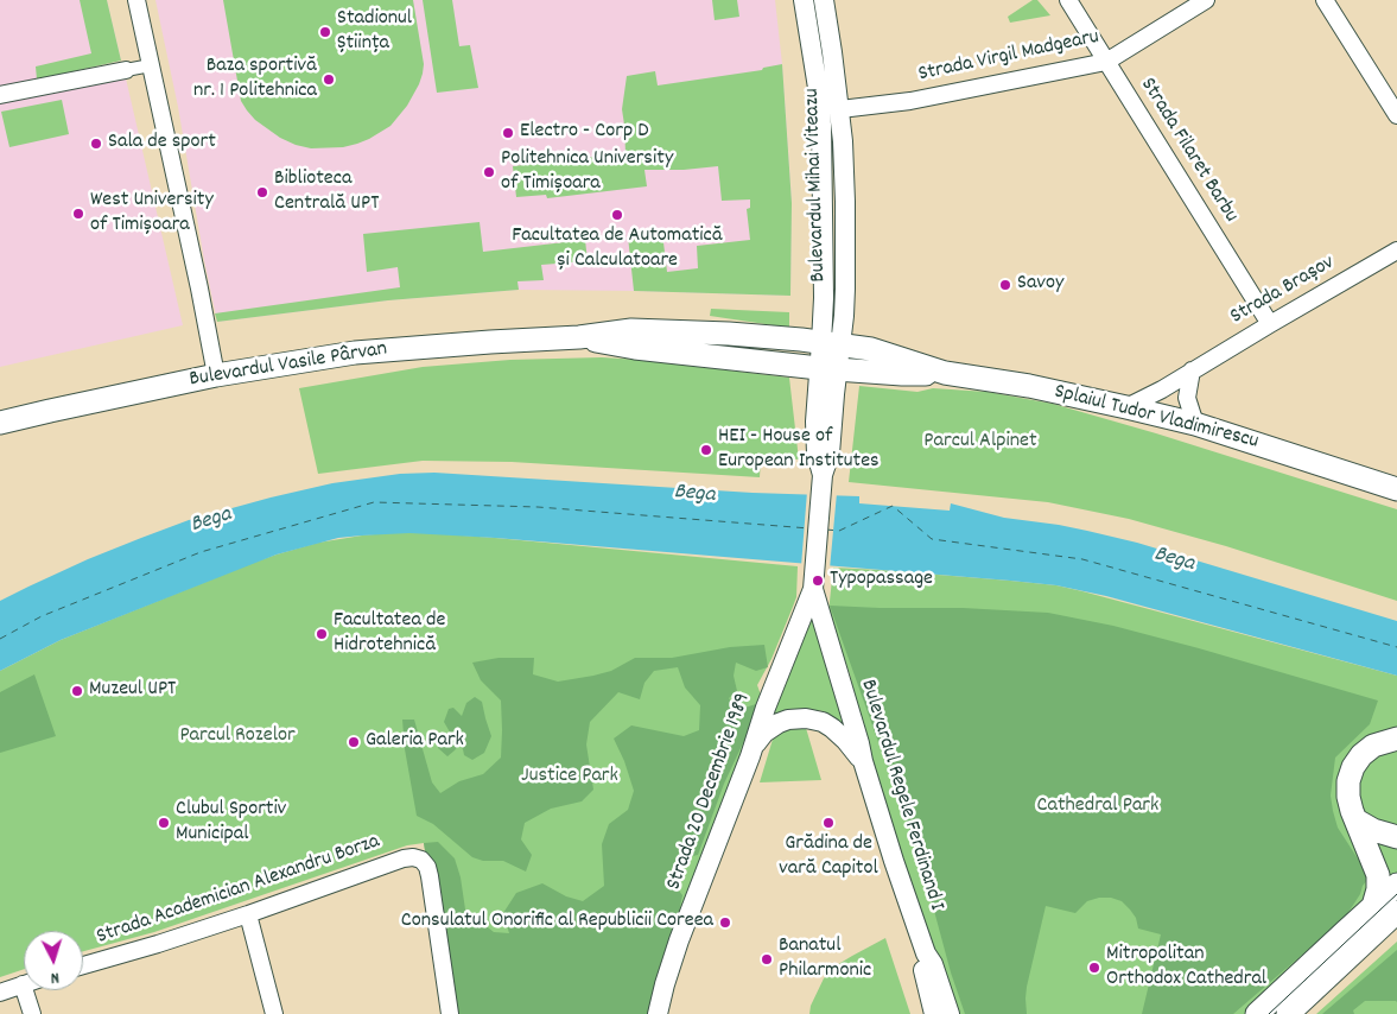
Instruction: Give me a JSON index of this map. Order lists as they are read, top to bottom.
{
  "streets": {
    "main road": ["Bulevardul Vasile Pârvan", "Splaiul Tudor Vladimirescu"],
    "street": [
      "Strada Virgil Madgearu",
      "Strada Filaret Barbu",
      "Bulevardul Mihai Viteazu",
      "Strada Brașov",
      "Strada 20 Decembrie 1989",
      "Bulevardul Regele Ferdinand I",
      "Strada Academician Alexandru Borza"
    ]
  },
  "crossings": [
    ["Strada Virgil Madgearu", "Strada Filaret Barbu"],
    ["Strada Virgil Madgearu", "Bulevardul Mihai Viteazu"],
    ["Strada Filaret Barbu", "Strada Brașov"],
    ["Bulevardul Mihai Viteazu", "Bulevardul Vasile Pârvan"],
    ["Bulevardul Mihai Viteazu", "Splaiul Tudor Vladimirescu"],
    ["Strada Brașov", "Splaiul Tudor Vladimirescu"],
    ["Bulevardul Vasile Pârvan", "Splaiul Tudor Vladimirescu"],
    ["Strada 20 Decembrie 1989", "Bulevardul Regele Ferdinand I"]
  ],
  "water": ["Bega"],
  "parks": [
    "Parcul Alpinet",
    "Parcul Rozelor",
    "Justice Park",
    "Cathedral Park"
  ],
  "places": [
    "Stadionul Știința",
    "Baza sportivă nr. 1 Politehnica",
    "Electro - Corp D",
    "Sala de sport",
    "Politehnica University of Timișoara",
    "Biblioteca Centrală UPT",
    "West University of Timișoara",
    "Facultatea de Automatică și Calculatoare",
    "Savoy",
    "HEI - House of European Institutes",
    "Typopassage",
    "Facultatea de Hidrotehnică",
    "Muzeul UPT",
    "Galeria Park",
    "Clubul Sportiv Municipal",
    "Grădina de vară Capitol",
    "Consulatul Onorific al Republicii Coreea",
    "Banatul Philarmonic",
    "Mitropolitan Orthodox Cathedral"
  ],
  "north": "bottom"
}
